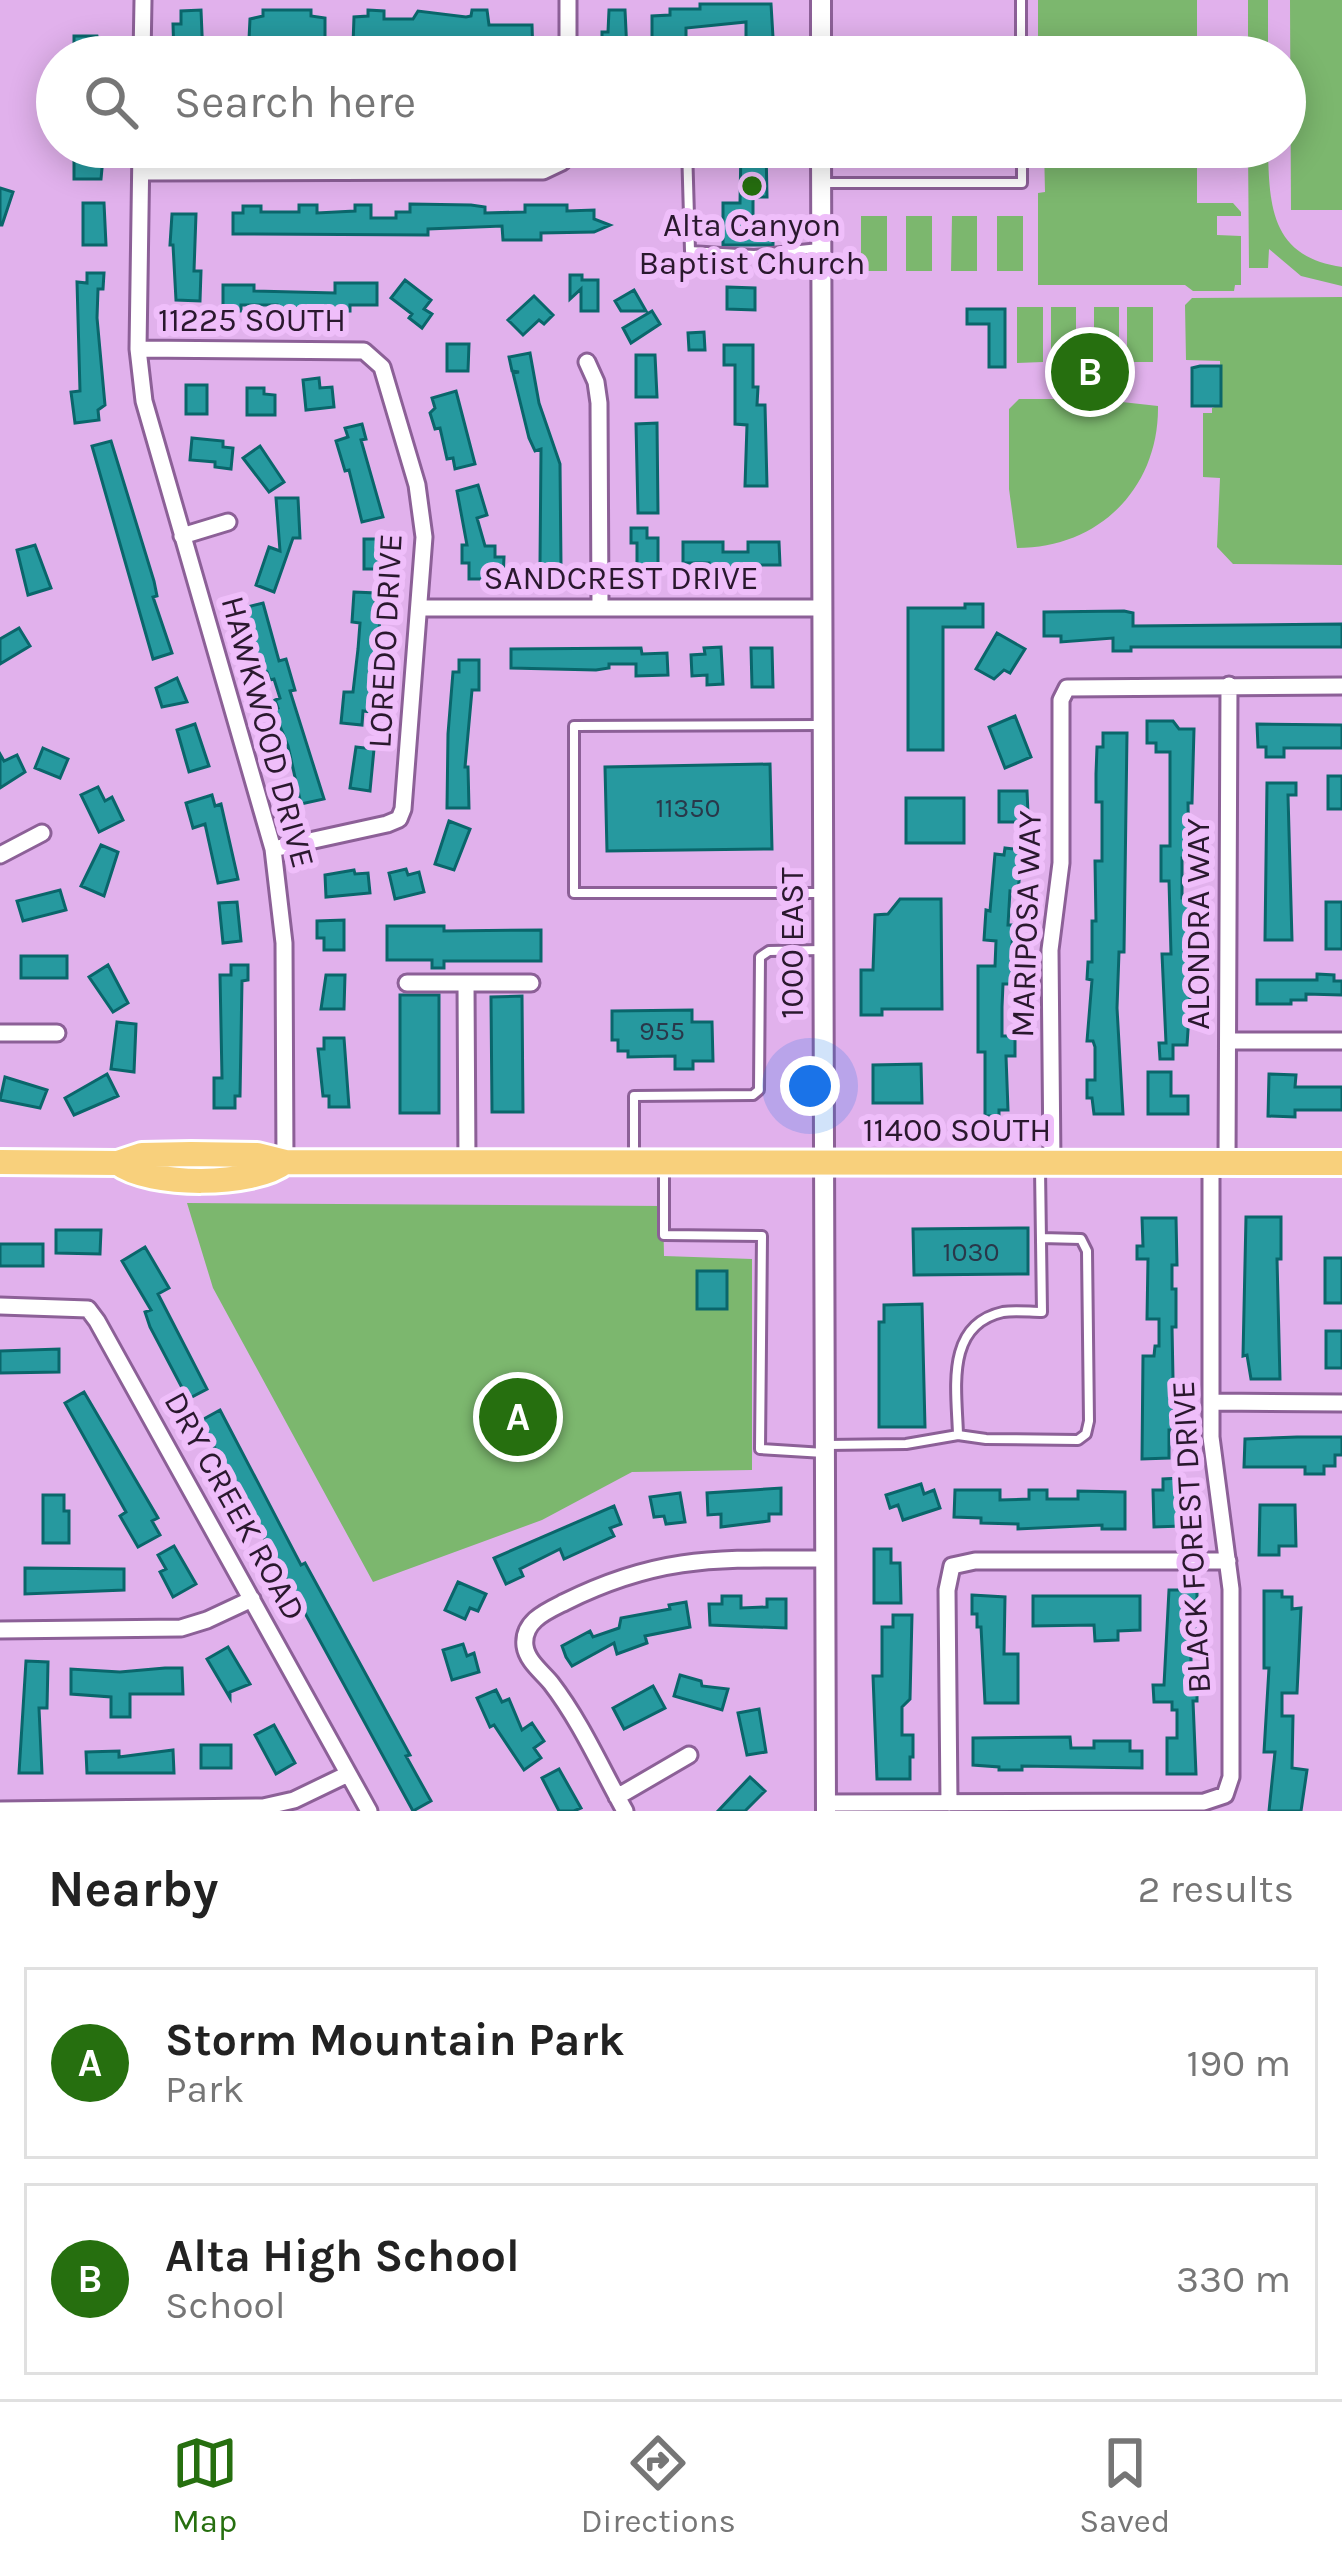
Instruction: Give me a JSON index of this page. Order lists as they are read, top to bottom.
{
  "streets": {
    "main road": ["11400 SOUTH"],
    "street": [
      "11225 SOUTH",
      "SANDCREST DRIVE",
      "LOREDO DRIVE",
      "HAWKWOOD DRIVE",
      "MARIPOSA WAY",
      "ALONDRA WAY",
      "1000 EAST",
      "DRY CREEK ROAD",
      "BLACK FOREST DRIVE"
    ]
  },
  "crossings": [
    ["11225 SOUTH", "LOREDO DRIVE"],
    ["11225 SOUTH", "HAWKWOOD DRIVE"],
    ["SANDCREST DRIVE", "LOREDO DRIVE"],
    ["SANDCREST DRIVE", "1000 EAST"],
    ["LOREDO DRIVE", "HAWKWOOD DRIVE"],
    ["HAWKWOOD DRIVE", "11400 SOUTH"],
    ["MARIPOSA WAY", "ALONDRA WAY"],
    ["MARIPOSA WAY", "11400 SOUTH"],
    ["ALONDRA WAY", "11400 SOUTH"],
    ["ALONDRA WAY", "BLACK FOREST DRIVE"],
    ["1000 EAST", "11400 SOUTH"],
    ["1000 EAST", "BLACK FOREST DRIVE"],
    ["11400 SOUTH", "BLACK FOREST DRIVE"]
  ],
  "places": ["Alta Canyon Baptist Church"],
  "house_numbers": ["11350", "955", "1030"],
  "page": {
    "search": "Search here",
    "pins": ["B", "A"],
    "heading": ["Nearby", "2 results"],
    "list": [
      {
        "mark": "A",
        "name": "Storm Mountain Park",
        "note": "Park",
        "value": "190 m"
      },
      {
        "mark": "B",
        "name": "Alta High School",
        "note": "School",
        "value": "330 m"
      }
    ],
    "nav": ["Map", "Directions", "Saved"]
  }
}
